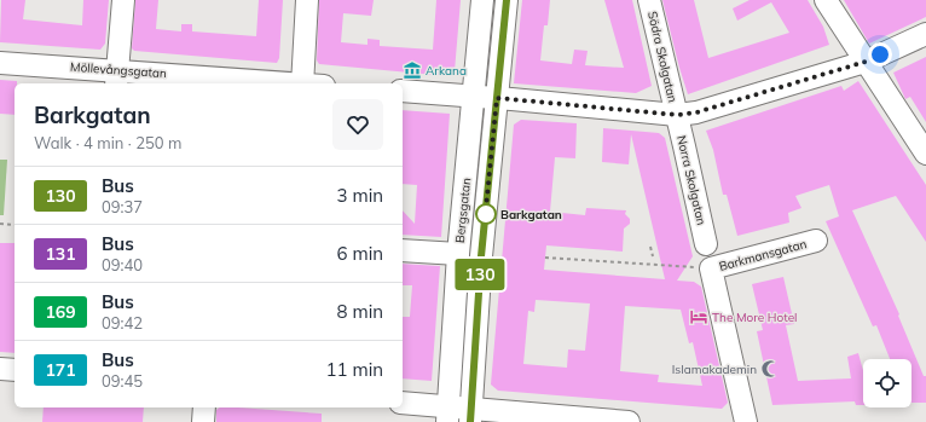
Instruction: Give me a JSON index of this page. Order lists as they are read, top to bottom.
{
  "streets": {
    "street": [
      "Södra Skolgatan",
      "Möllevångsgatan",
      "Norra Skolgatan",
      "Bergsgatan",
      "Barkmansgatan"
    ]
  },
  "crossings": [
    ["Södra Skolgatan", "Norra Skolgatan"]
  ],
  "places": {
    "museum": ["Arkana"],
    "other": ["Barkgatan"],
    "hotel": ["The More Hotel"],
    "mosque": ["Islamakademin"]
  },
  "lines": ["bus line 130"],
  "page": {
    "on_map": "130",
    "heading": ["Barkgatan", "Walk · 4 min · 250 m"],
    "list": [
      {
        "mark": "130",
        "name": "Bus",
        "note": "09:37",
        "value": "3 min"
      },
      {
        "mark": "131",
        "name": "Bus",
        "note": "09:40",
        "value": "6 min"
      },
      {
        "mark": "169",
        "name": "Bus",
        "note": "09:42",
        "value": "8 min"
      },
      {
        "mark": "171",
        "name": "Bus",
        "note": "09:45",
        "value": "11 min"
      }
    ]
  }
}
